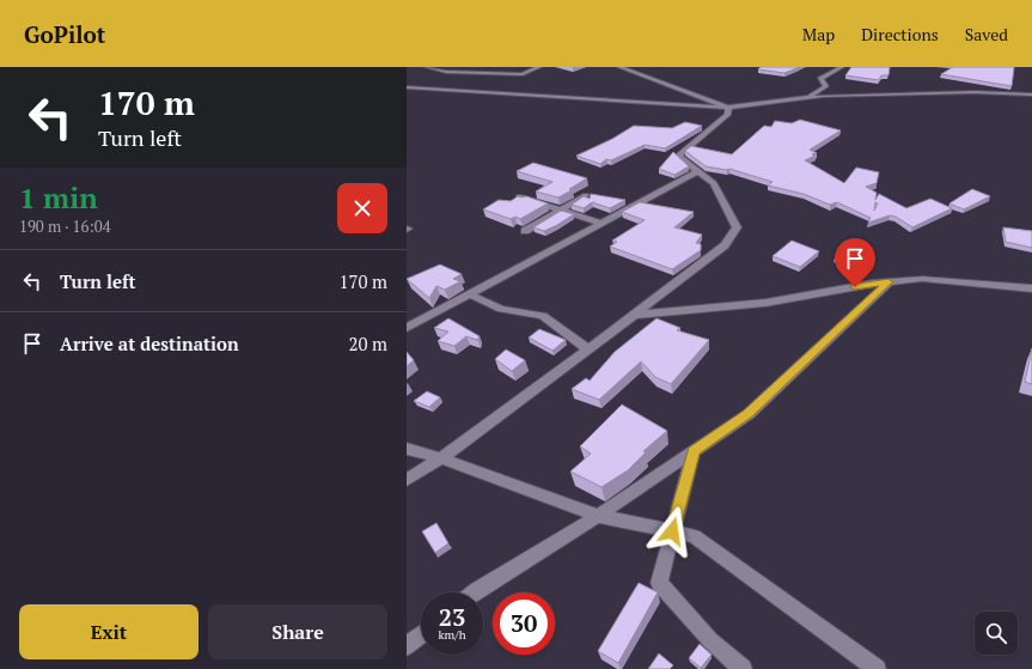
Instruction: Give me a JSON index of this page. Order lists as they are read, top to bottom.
{
  "page": {
    "header": "GoPilot",
    "nav": ["Map", "Directions", "Saved"],
    "turn": ["170 m", "Turn left"],
    "heading": ["1 min", "190 m · 16:04"],
    "list": [
      {
        "name": "Turn left",
        "value": "170 m"
      },
      {
        "name": "Arrive at destination",
        "value": "20 m"
      }
    ],
    "speed": "23 km/h",
    "limit": "30",
    "buttons": ["Exit", "Share"]
  }
}
